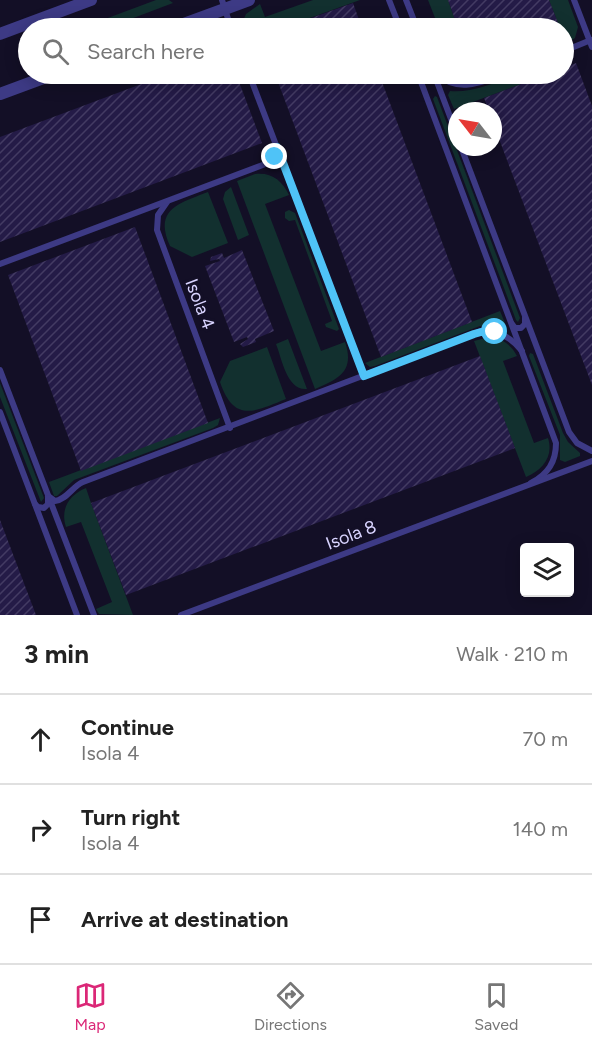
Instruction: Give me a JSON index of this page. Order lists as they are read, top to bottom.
{
  "streets": {
    "lane": ["Isola 4", "Isola 8"]
  },
  "north": "top left",
  "page": {
    "search": "Search here",
    "heading": ["3 min", "Walk · 210 m"],
    "list": [
      ["Continue", "Isola 4", "70 m"],
      ["Turn right", "Isola 4", "140 m"],
      "Arrive at destination"
    ],
    "nav": ["Map", "Directions", "Saved"]
  }
}
